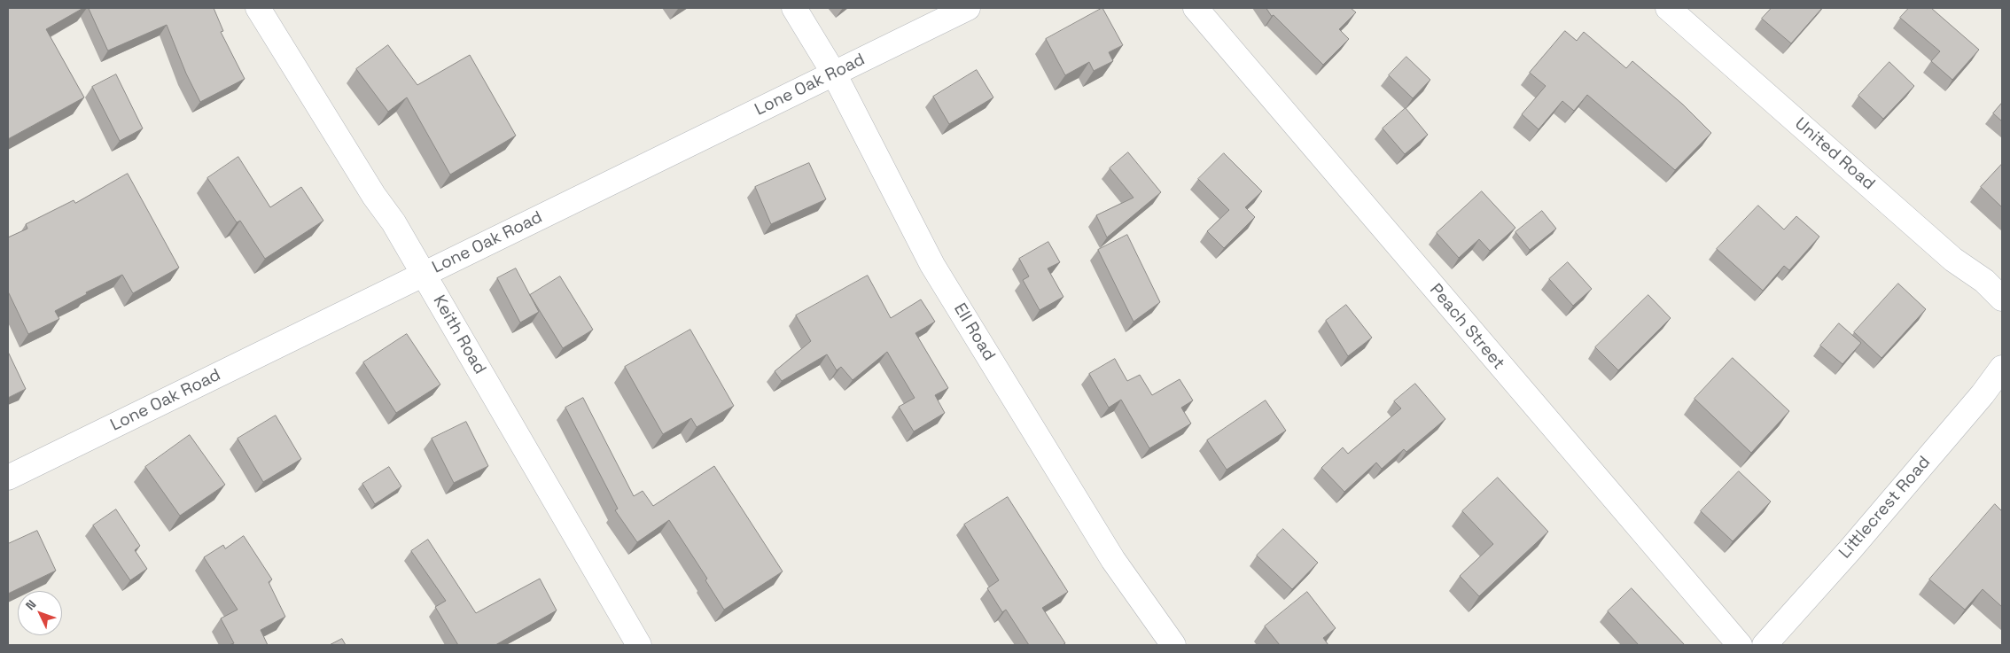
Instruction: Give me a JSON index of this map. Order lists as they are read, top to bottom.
{
  "streets": {
    "street": [
      "Lone Oak Road",
      "United Road",
      "Peach Street",
      "Ell Road",
      "Keith Road",
      "Littlecrest Road"
    ]
  },
  "crossings": [
    ["Lone Oak Road", "Ell Road"],
    ["Lone Oak Road", "Keith Road"]
  ],
  "north": "top left"
}
